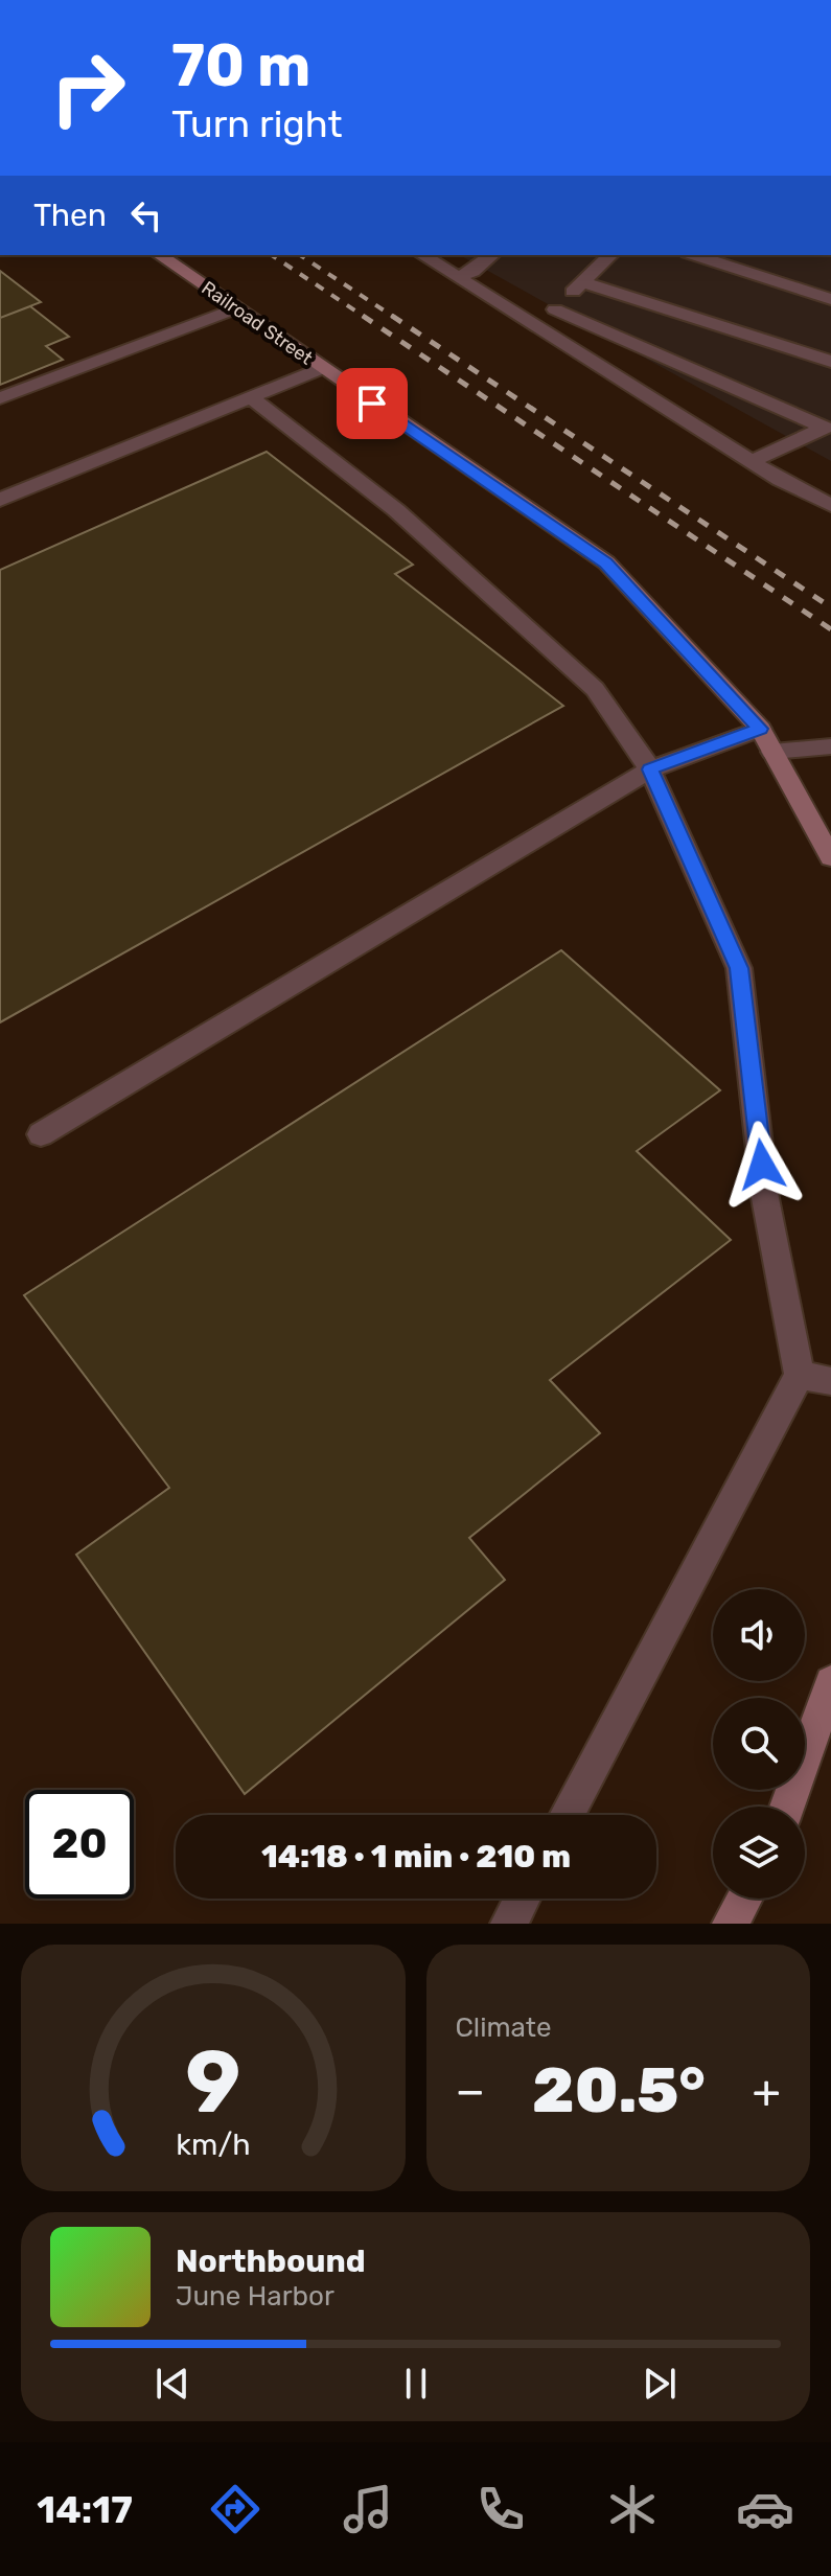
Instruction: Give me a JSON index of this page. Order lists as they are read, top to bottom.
{
  "streets": {
    "street": ["Railroad Street"]
  },
  "page": {
    "turn": ["70 m", "Turn right"],
    "then": "Then",
    "limit": "20",
    "trip": "14:18 · 1 min · 210 m",
    "tile": "Climate",
    "heat": ["−", "20.5°", "+"],
    "song": ["Northbound", "June Harbor"],
    "tabs": "14:17",
    "gauge": ["9", "km/h"]
  }
}
